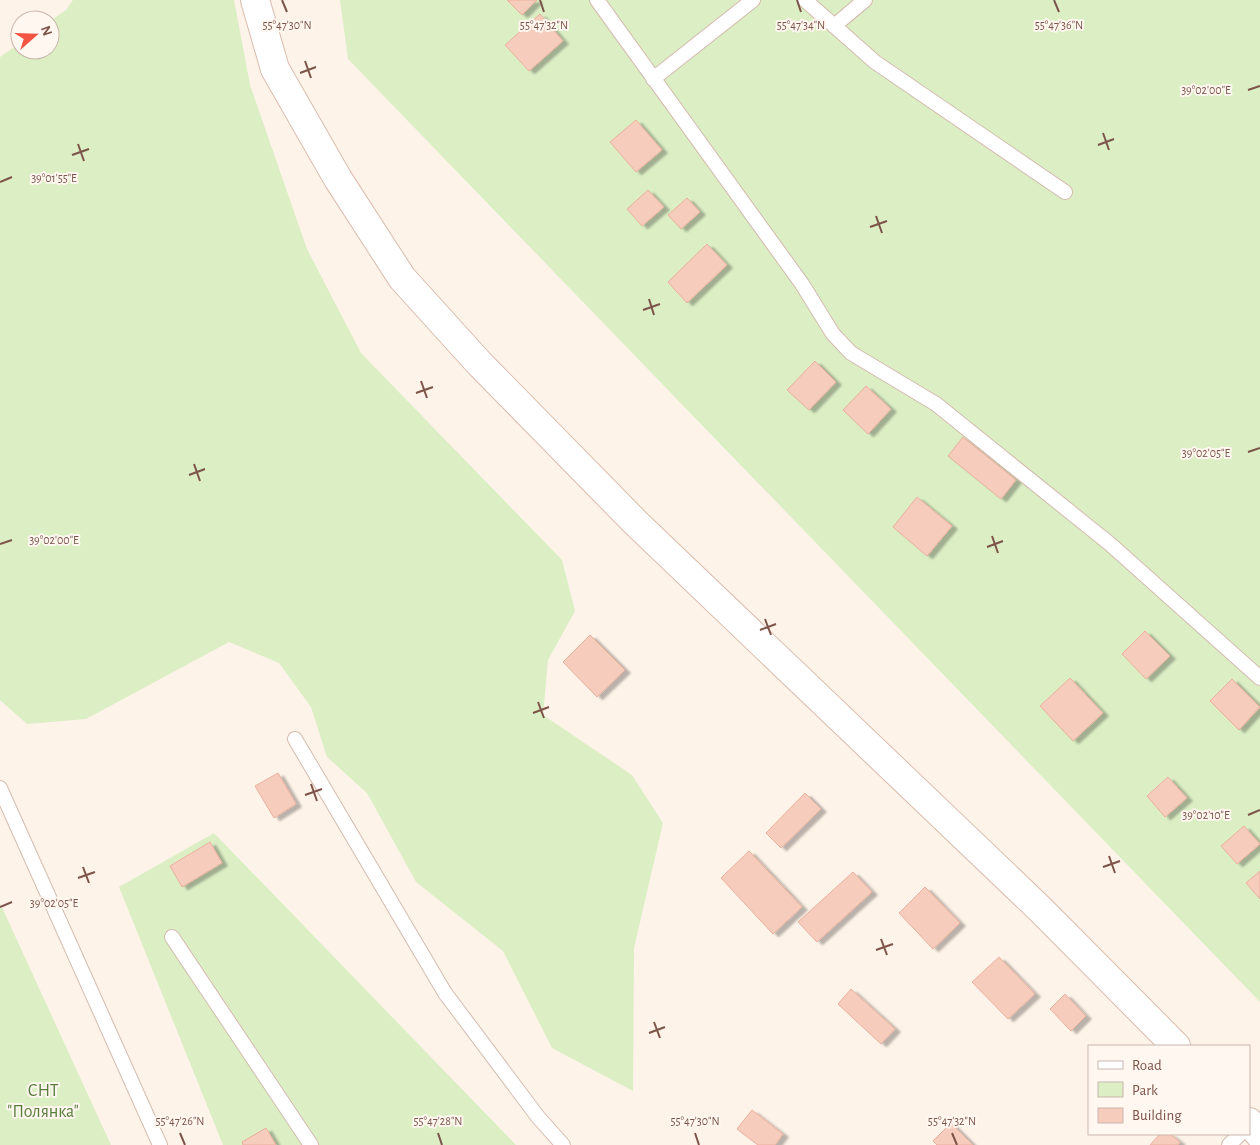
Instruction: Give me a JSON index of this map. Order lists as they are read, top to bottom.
{
  "parks": ["СНТ \"Полянка\""],
  "legend": ["Road", "Park", "Building"],
  "north": "right",
  "coordinates": [
    "55°47'30\"N",
    "55°47'32\"N",
    "55°47'34\"N",
    "55°47'36\"N",
    "39°02'00\"E",
    "39°01'55\"E",
    "39°02'05\"E",
    "39°02'10\"E",
    "55°47'26\"N",
    "55°47'28\"N"
  ]
}
